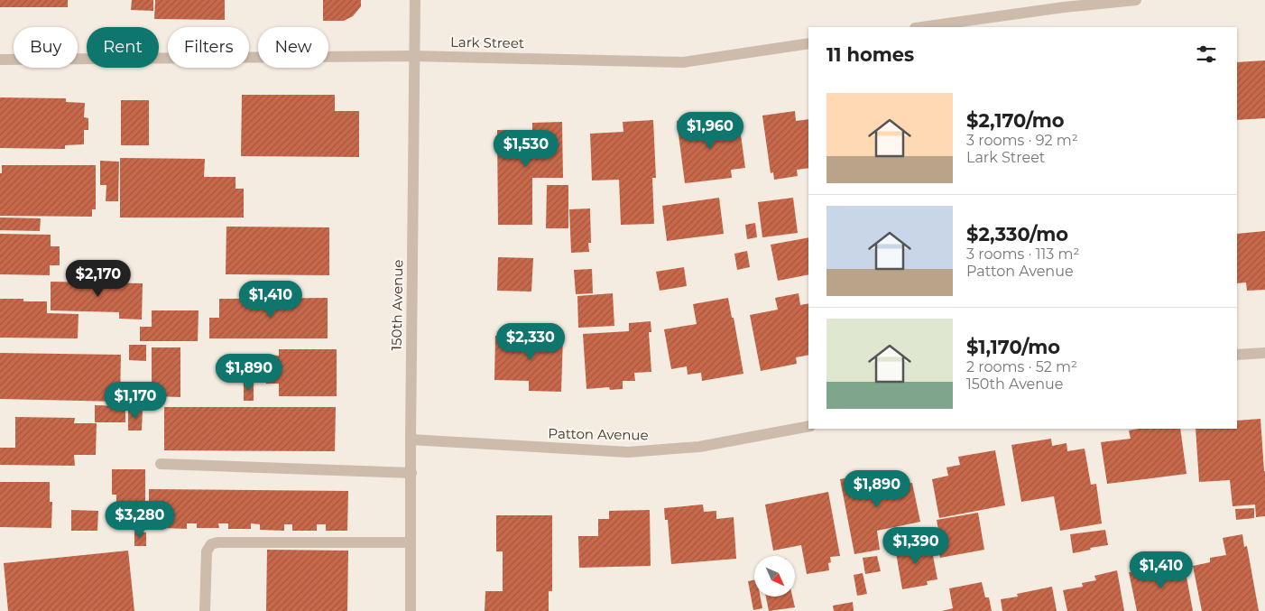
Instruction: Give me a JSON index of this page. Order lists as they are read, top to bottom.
{
  "streets": {
    "street": ["Lark Street", "150th Avenue", "Patton Avenue"]
  },
  "crossings": [
    ["Lark Street", "150th Avenue"],
    ["150th Avenue", "Patton Avenue"]
  ],
  "north": "bottom right",
  "page": {
    "chip": [
      "Buy",
      "Rent",
      "Filters",
      "New"
    ],
    "heading": "11 homes",
    "list": [
      {
        "name": "$2,170/mo",
        "note": "3 rooms · 92 m² · Lark Street"
      },
      {
        "name": "$2,330/mo",
        "note": "3 rooms · 113 m² · Patton Avenue"
      },
      {
        "name": "$1,170/mo",
        "note": "2 rooms · 52 m² · 150th Avenue"
      }
    ],
    "price": [
      "$1,960",
      "$1,530",
      "$2,170",
      "$1,410",
      "$2,330",
      "$1,890",
      "$1,170",
      "$1,890",
      "$3,280",
      "$1,390",
      "$1,410"
    ]
  }
}
